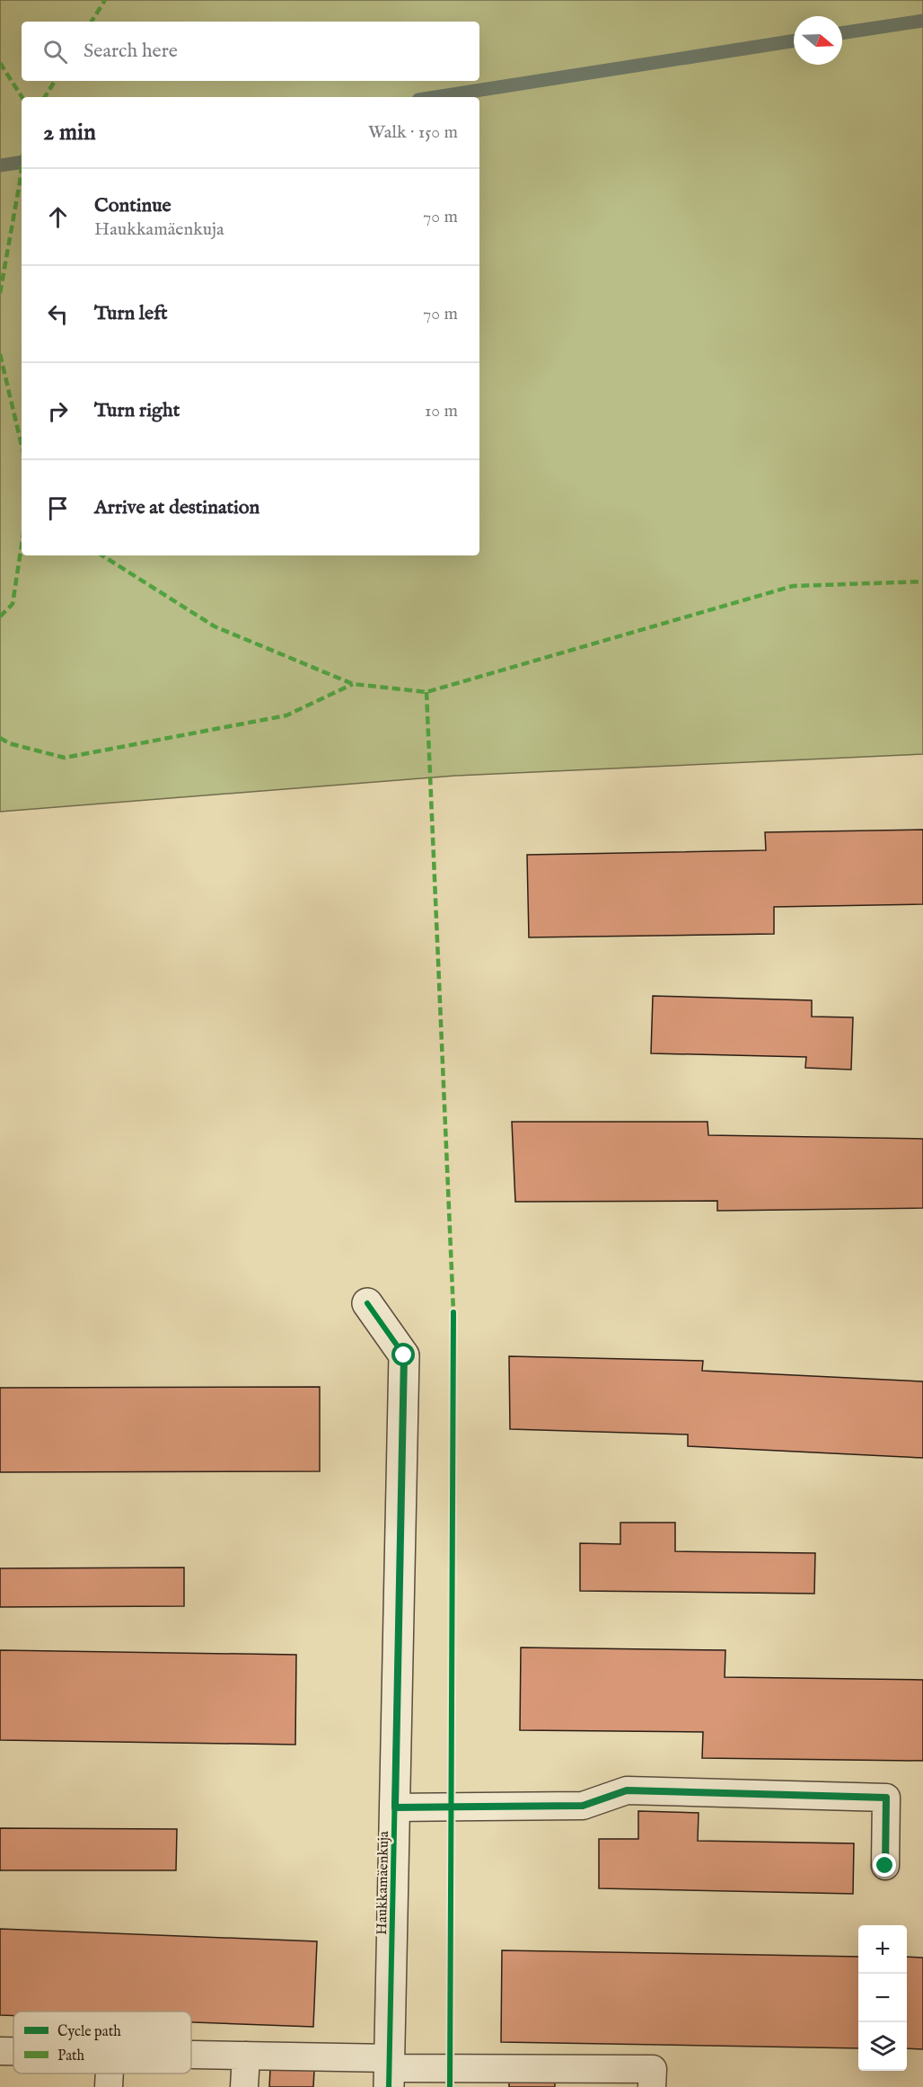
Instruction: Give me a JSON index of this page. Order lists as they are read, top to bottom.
{
  "streets": {
    "street": ["Haukkamäenkuja"]
  },
  "legend": ["Cycle path", "Path"],
  "north": "right",
  "page": {
    "search": "Search here",
    "heading": ["2 min", "Walk · 150 m"],
    "list": [
      ["Continue", "Haukkamäenkuja", "70 m"],
      ["Turn left", "70 m"],
      ["Turn right", "10 m"],
      "Arrive at destination"
    ],
    "map_buttons": ["+", "−"]
  }
}
